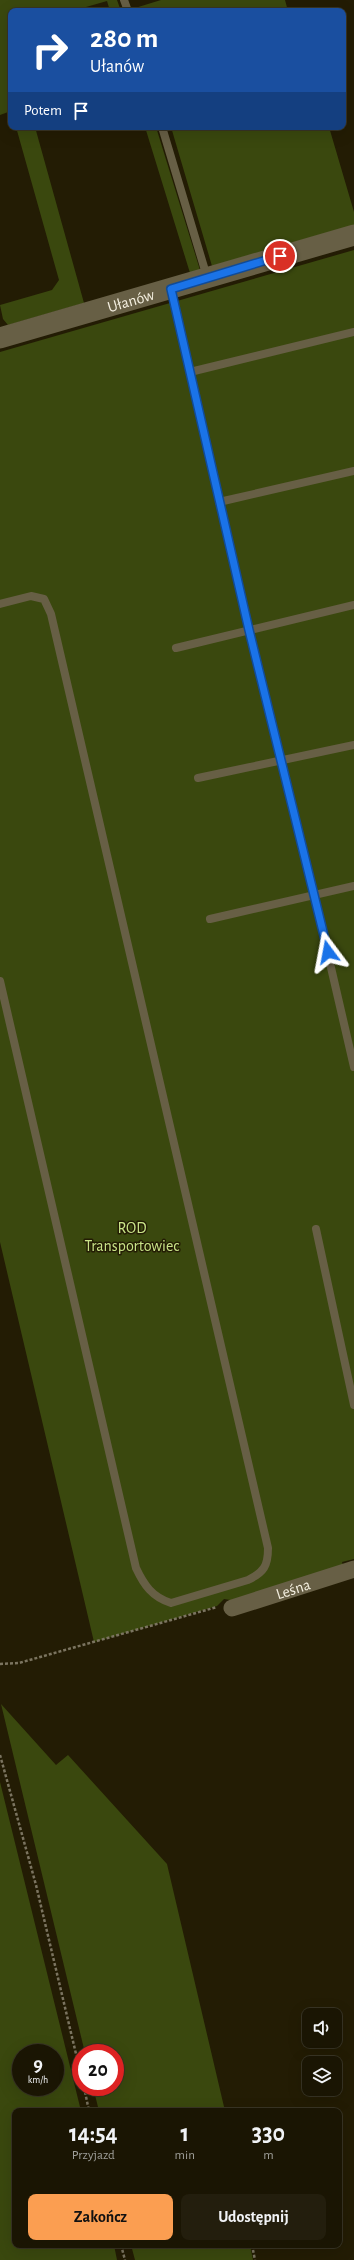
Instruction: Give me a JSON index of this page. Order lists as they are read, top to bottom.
{
  "streets": {
    "street": ["Ułanów", "Leśna"]
  },
  "parks": ["ROD Transportowiec"],
  "page": {
    "turn": ["280 m", "Ułanów"],
    "then": "Potem",
    "speed": "9 km/h",
    "limit": "20",
    "eta": [
      "14:54",
      "Przyjazd",
      "1",
      "min",
      "330",
      "m"
    ],
    "buttons": ["Zakończ", "Udostępnij"]
  }
}
